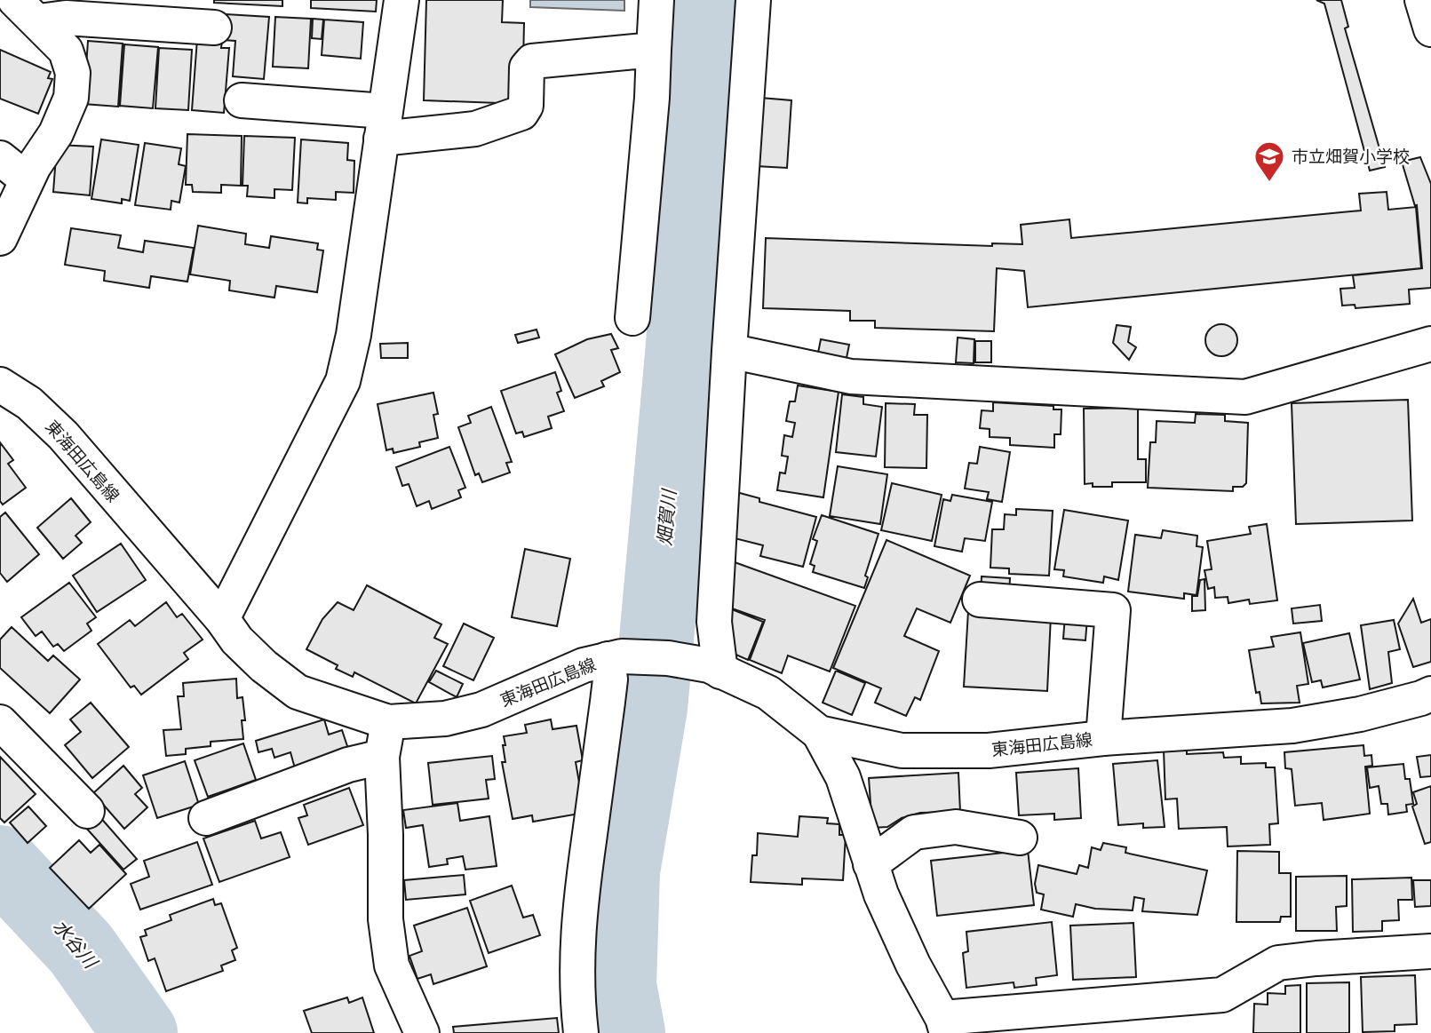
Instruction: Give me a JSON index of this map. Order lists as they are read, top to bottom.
{
  "streets": {
    "street": ["東海田広島線"]
  },
  "water": ["畑賀川", "水谷川"],
  "places": {
    "school or university": ["市立畑賀小学校"]
  }
}
